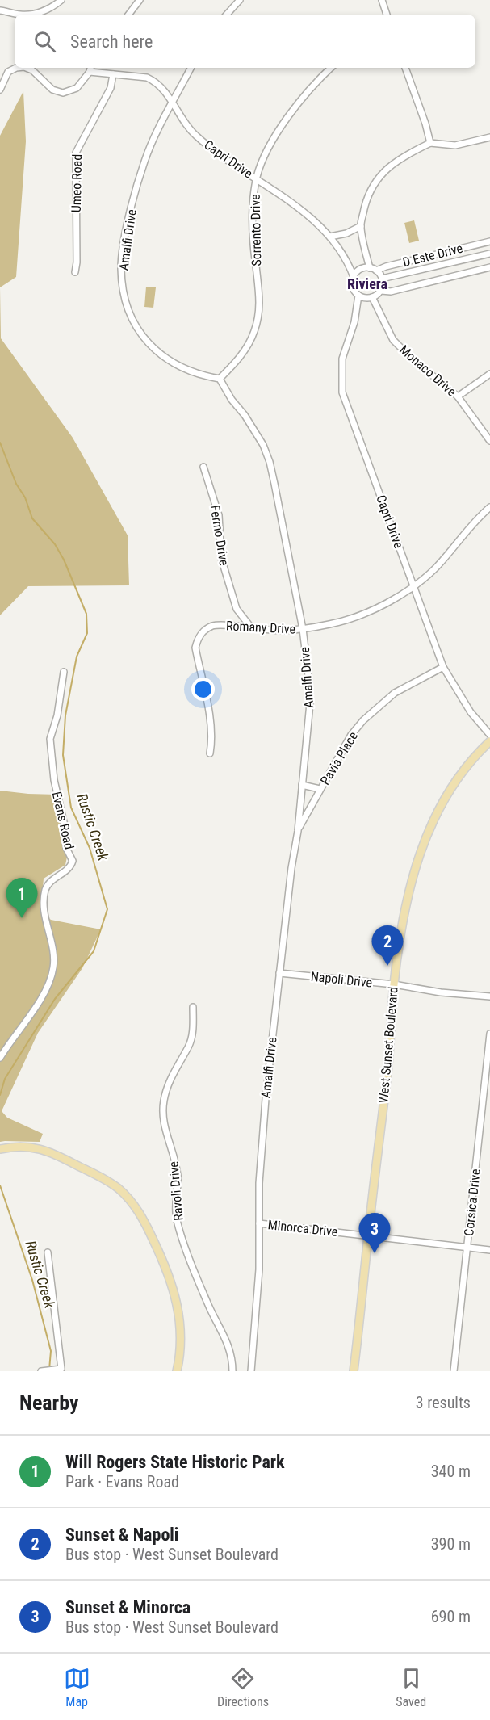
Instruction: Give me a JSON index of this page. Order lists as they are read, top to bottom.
{
  "streets": {
    "main road": ["West Sunset Boulevard"],
    "street": [
      "Capri Drive",
      "Umeo Road",
      "Sorrento Drive",
      "Amalfi Drive",
      "D Este Drive",
      "Monaco Drive",
      "Fermo Drive",
      "Romany Drive",
      "Pavia Place",
      "Evans Road",
      "Napoli Drive",
      "Ravoli Drive",
      "Corsica Drive",
      "Minorca Drive"
    ]
  },
  "crossings": [
    ["Capri Drive", "Umeo Road"],
    ["Capri Drive", "Sorrento Drive"],
    ["Capri Drive", "Amalfi Drive"],
    ["Capri Drive", "D Este Drive"],
    ["Capri Drive", "Monaco Drive"],
    ["Capri Drive", "Romany Drive"],
    ["Capri Drive", "Pavia Place"],
    ["Sorrento Drive", "Amalfi Drive"],
    ["Amalfi Drive", "Romany Drive"],
    ["Amalfi Drive", "Pavia Place"],
    ["Amalfi Drive", "Napoli Drive"],
    ["Amalfi Drive", "Minorca Drive"],
    ["D Este Drive", "Monaco Drive"],
    ["Fermo Drive", "Romany Drive"],
    ["Napoli Drive", "West Sunset Boulevard"],
    ["West Sunset Boulevard", "Minorca Drive"],
    ["Corsica Drive", "Minorca Drive"]
  ],
  "districts": ["Riviera"],
  "water": ["Rustic Creek"],
  "page": {
    "search": "Search here",
    "pins": ["1", "2", "3"],
    "heading": ["Nearby", "3 results"],
    "list": [
      {
        "mark": "1",
        "name": "Will Rogers State Historic Park",
        "note": "Park · Evans Road",
        "value": "340 m"
      },
      {
        "mark": "2",
        "name": "Sunset & Napoli",
        "note": "Bus stop · West Sunset Boulevard",
        "value": "390 m"
      },
      {
        "mark": "3",
        "name": "Sunset & Minorca",
        "note": "Bus stop · West Sunset Boulevard",
        "value": "690 m"
      }
    ],
    "nav": ["Map", "Directions", "Saved"]
  }
}
